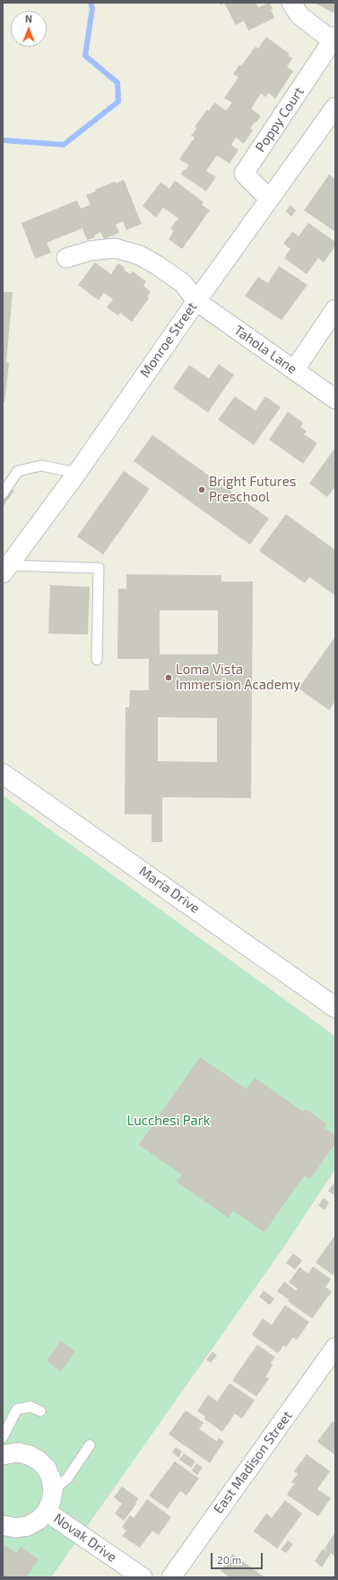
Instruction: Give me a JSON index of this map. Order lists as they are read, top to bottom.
{
  "streets": {
    "street": [
      "Poppy Court",
      "Monroe Street",
      "Tahola Lane",
      "Maria Drive",
      "East Madison Street",
      "Novak Drive"
    ]
  },
  "crossings": [
    ["Poppy Court", "Monroe Street"],
    ["Monroe Street", "Tahola Lane"]
  ],
  "parks": ["Lucchesi Park"],
  "places": ["Bright Futures Preschool", "Loma Vista Immersion Academy"],
  "scale_bar": "20 m",
  "north": "top"
}
